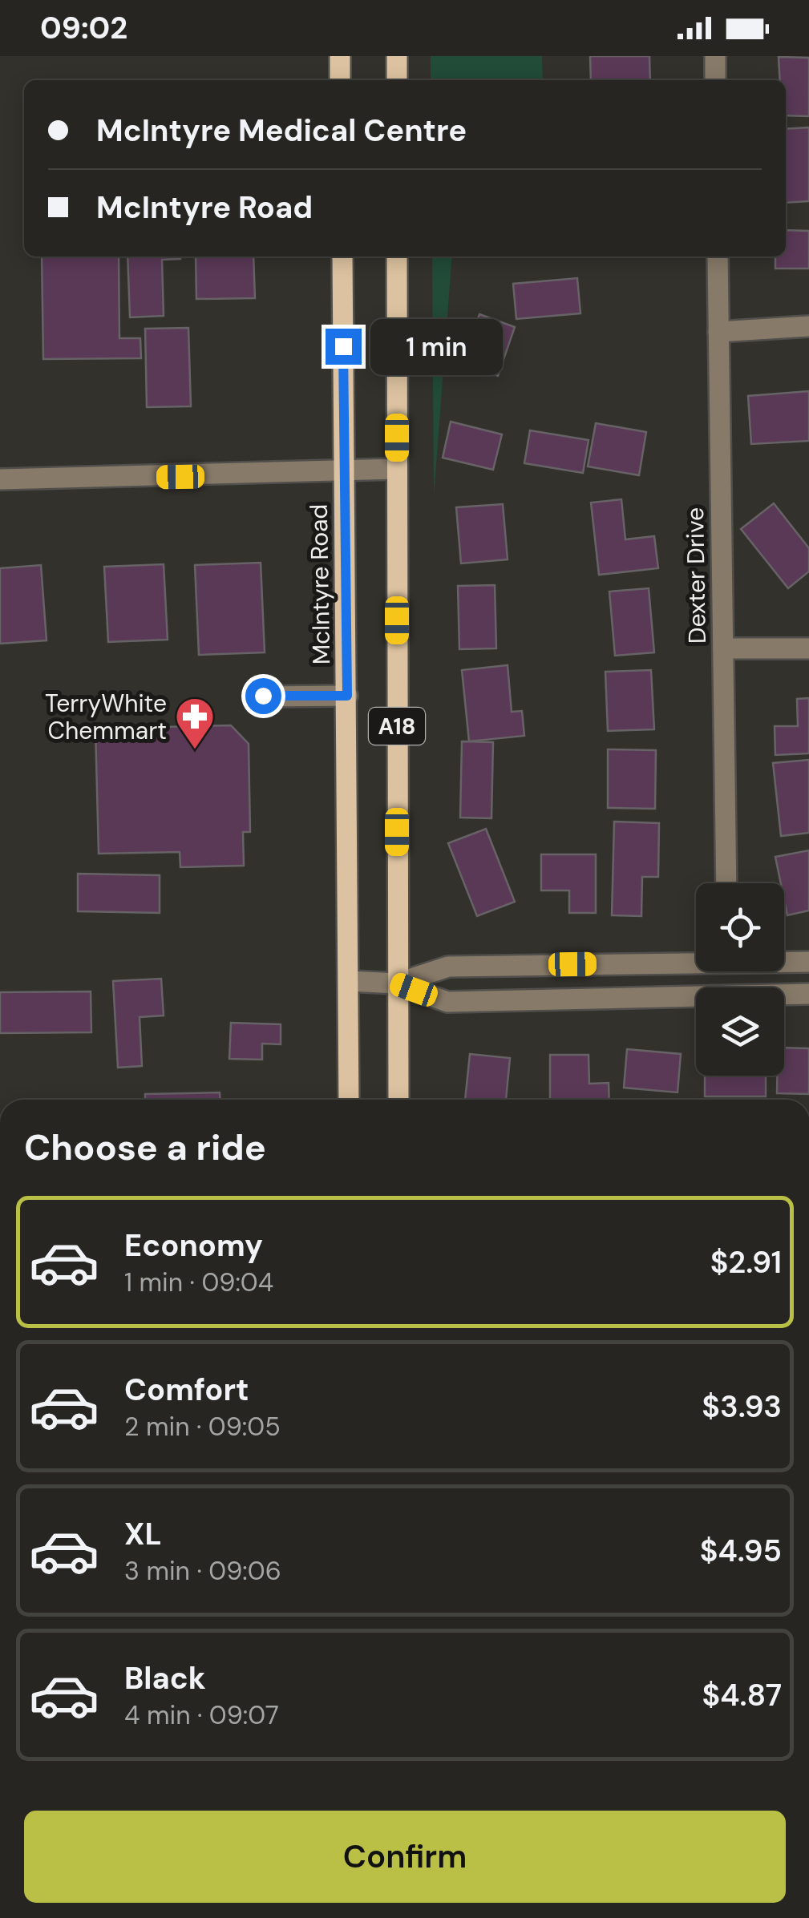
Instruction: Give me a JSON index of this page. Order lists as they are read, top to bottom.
{
  "streets": {
    "main road": ["McIntyre Road", "A18"],
    "street": ["Dexter Drive"]
  },
  "places": {
    "pharmacy": ["TerryWhite Chemmart"]
  },
  "page": {
    "status": "09:02",
    "banner": ["McIntyre Medical Centre", "McIntyre Road"],
    "bubble": "1 min",
    "heading": "Choose a ride",
    "list": [
      {
        "name": "Economy",
        "note": "1 min · 09:04",
        "value": "$2.91"
      },
      {
        "name": "Comfort",
        "note": "2 min · 09:05",
        "value": "$3.93"
      },
      {
        "name": "XL",
        "note": "3 min · 09:06",
        "value": "$4.95"
      },
      {
        "name": "Black",
        "note": "4 min · 09:07",
        "value": "$4.87"
      }
    ],
    "buttons": "Confirm"
  }
}
